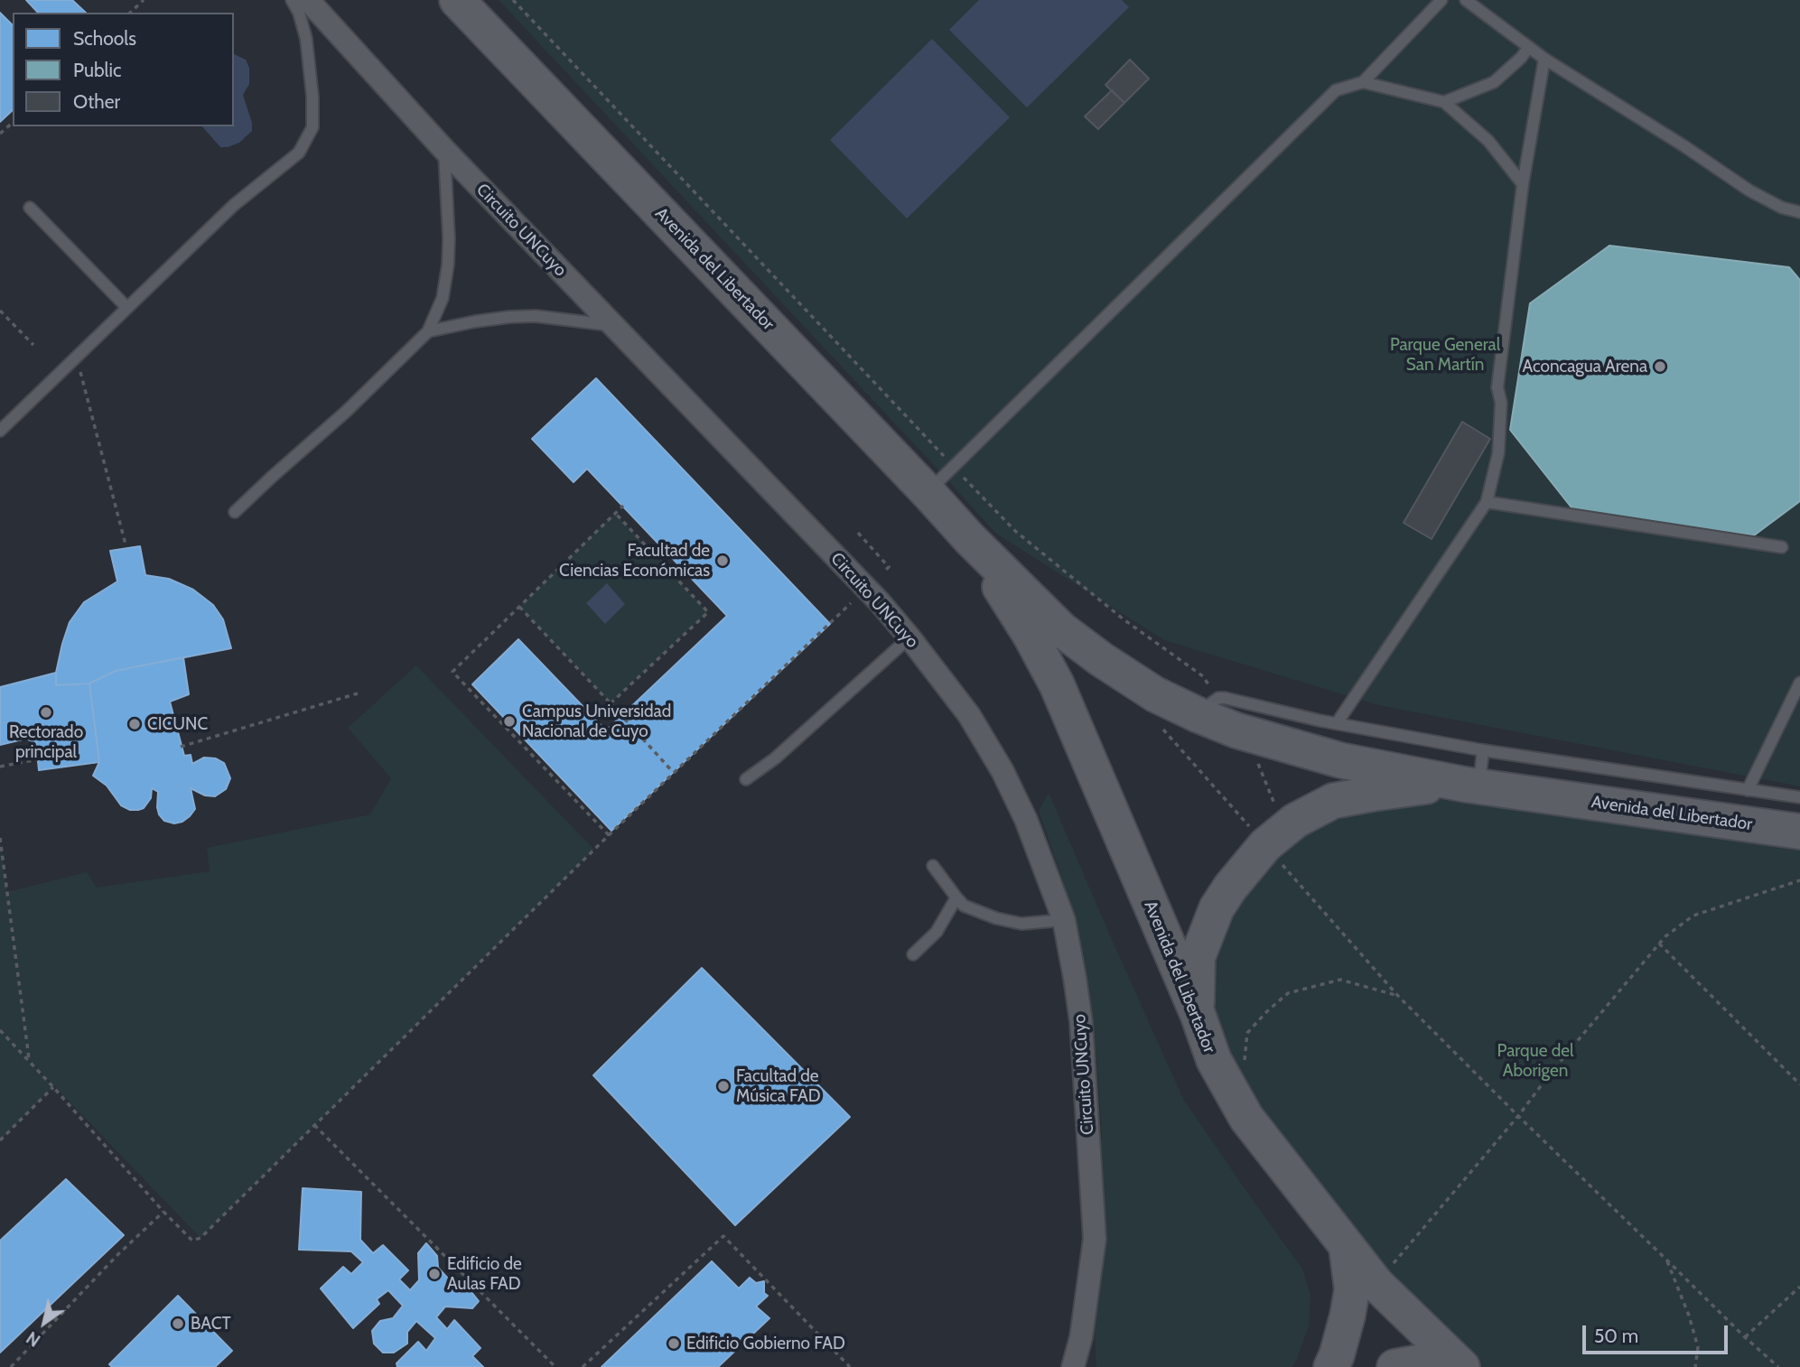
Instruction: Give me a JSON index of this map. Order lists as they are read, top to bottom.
{
  "streets": {
    "main road": ["Avenida del Libertador"],
    "street": ["Circuito UNCuyo"]
  },
  "parks": ["Parque General San Martín", "Parque del Aborigen"],
  "places": [
    "Aconcagua Arena",
    "Facultad de Ciencias Económicas",
    "Rectorado principal",
    "Campus Universidad Nacional de Cuyo",
    "CICUNC",
    "Facultad de Música FAD",
    "Edificio de Aulas FAD",
    "BACT",
    "Edificio Gobierno FAD"
  ],
  "legend": ["Schools", "Public", "Other"],
  "scale_bar": "50 m",
  "north": "bottom left"
}
